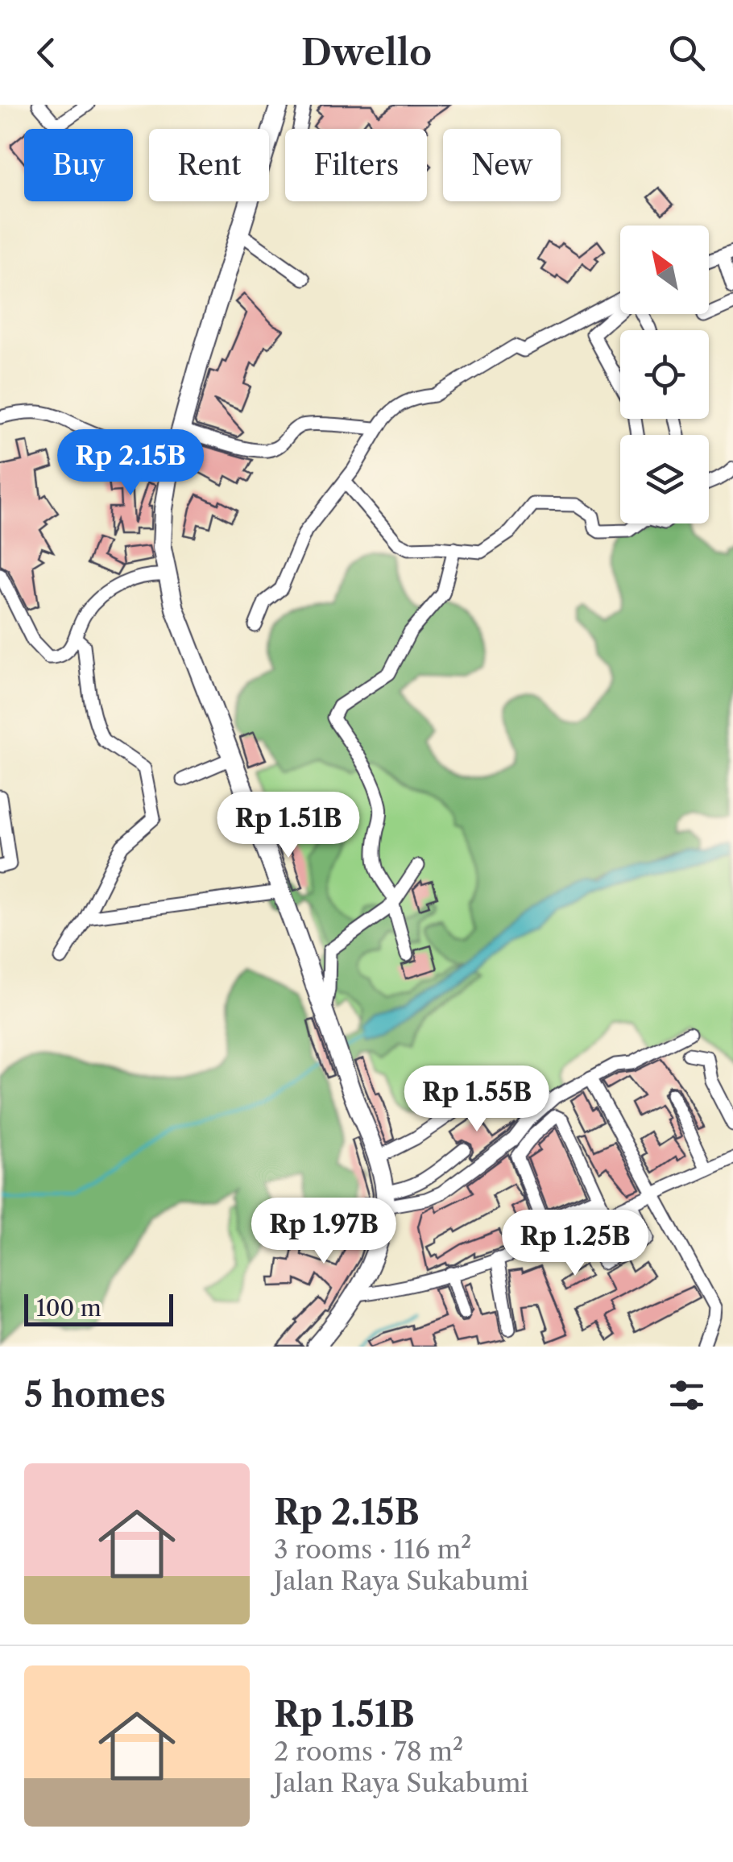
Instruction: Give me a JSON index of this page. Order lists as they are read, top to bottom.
{
  "scale_bar": "100 m",
  "north": "top left",
  "page": {
    "header": "Dwello",
    "chip": [
      "Buy",
      "Rent",
      "Filters",
      "New"
    ],
    "price": [
      "Rp 2.15B",
      "Rp 1.51B",
      "Rp 1.55B",
      "Rp 1.97B",
      "Rp 1.25B"
    ],
    "scale": "100 m",
    "heading": "5 homes",
    "list": [
      {
        "name": "Rp 2.15B",
        "note": "3 rooms · 116 m² · Jalan Raya Sukabumi"
      },
      {
        "name": "Rp 1.51B",
        "note": "2 rooms · 78 m² · Jalan Raya Sukabumi"
      }
    ]
  }
}
